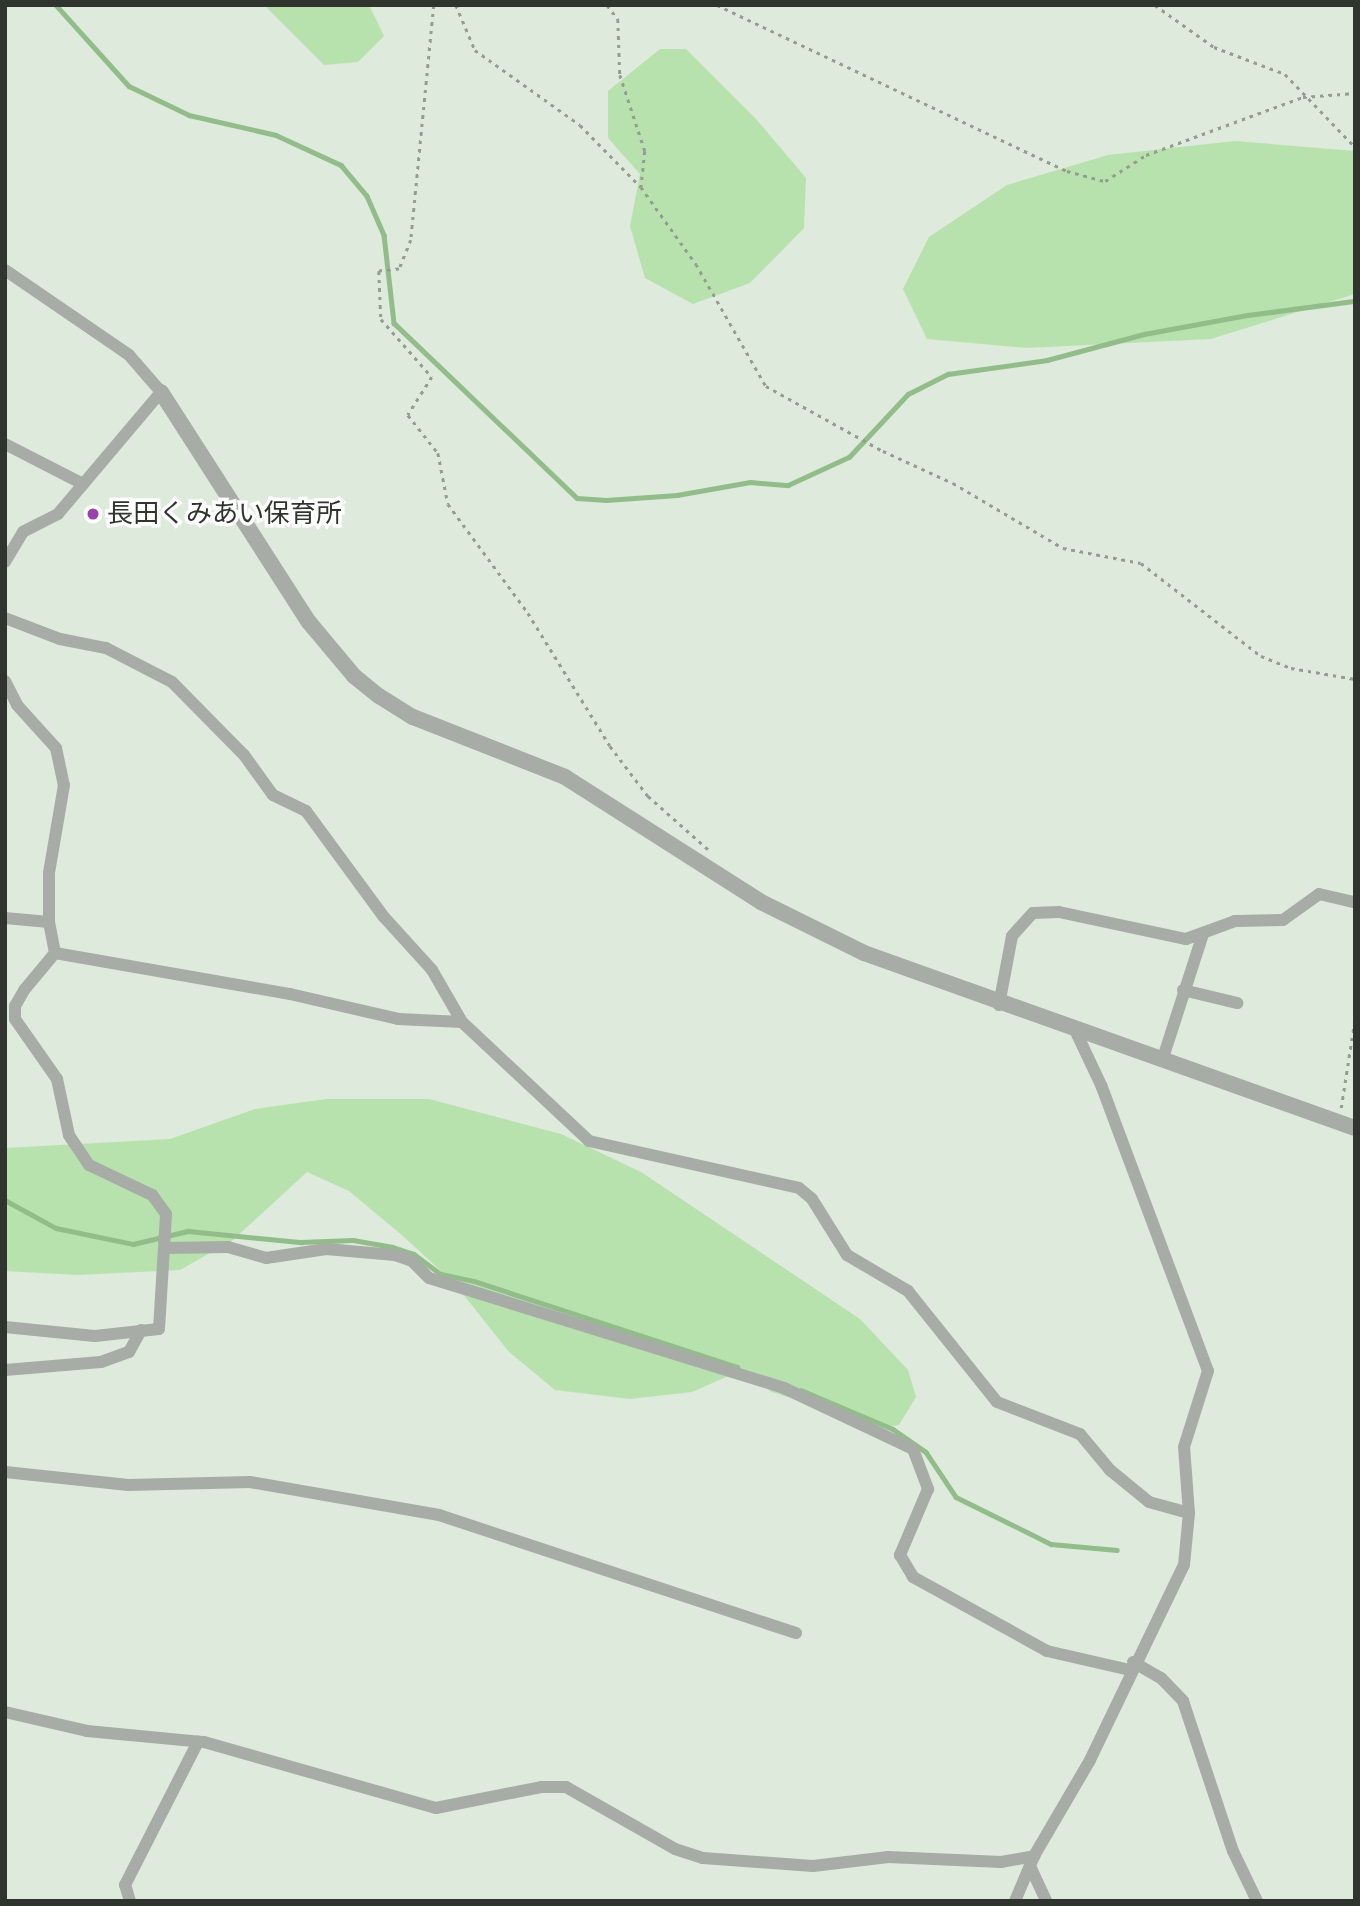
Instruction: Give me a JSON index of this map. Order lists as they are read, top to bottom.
{
  "places": ["長田くみあい保育所"]
}
